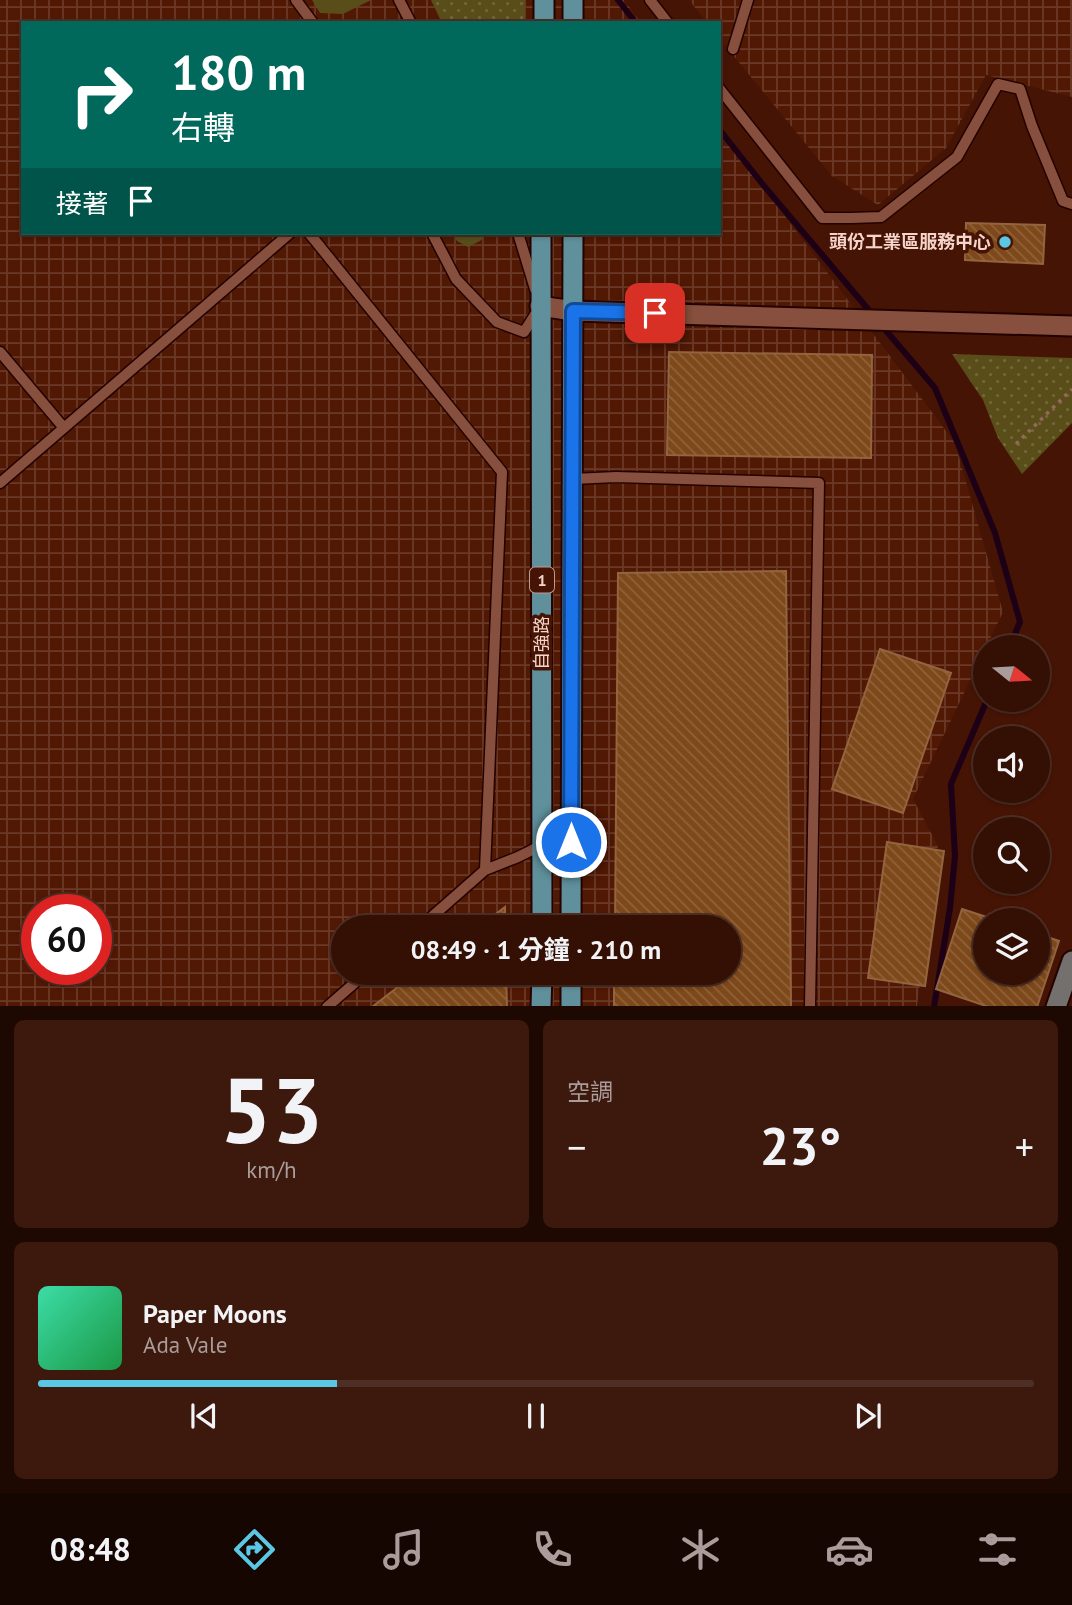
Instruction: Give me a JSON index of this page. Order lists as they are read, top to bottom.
{
  "streets": {
    "main road": ["1", "自強路"]
  },
  "places": ["頭份工業區服務中心"],
  "north": "right",
  "page": {
    "turn": ["180 m", "右轉"],
    "then": "接著",
    "limit": "60",
    "trip": "08:49 · 1 分鐘 · 210 m",
    "tile": [
      ["53", "km/h"],
      "空調"
    ],
    "heat": ["−", "23°", "+"],
    "song": ["Paper Moons", "Ada Vale"],
    "tabs": "08:48"
  }
}
